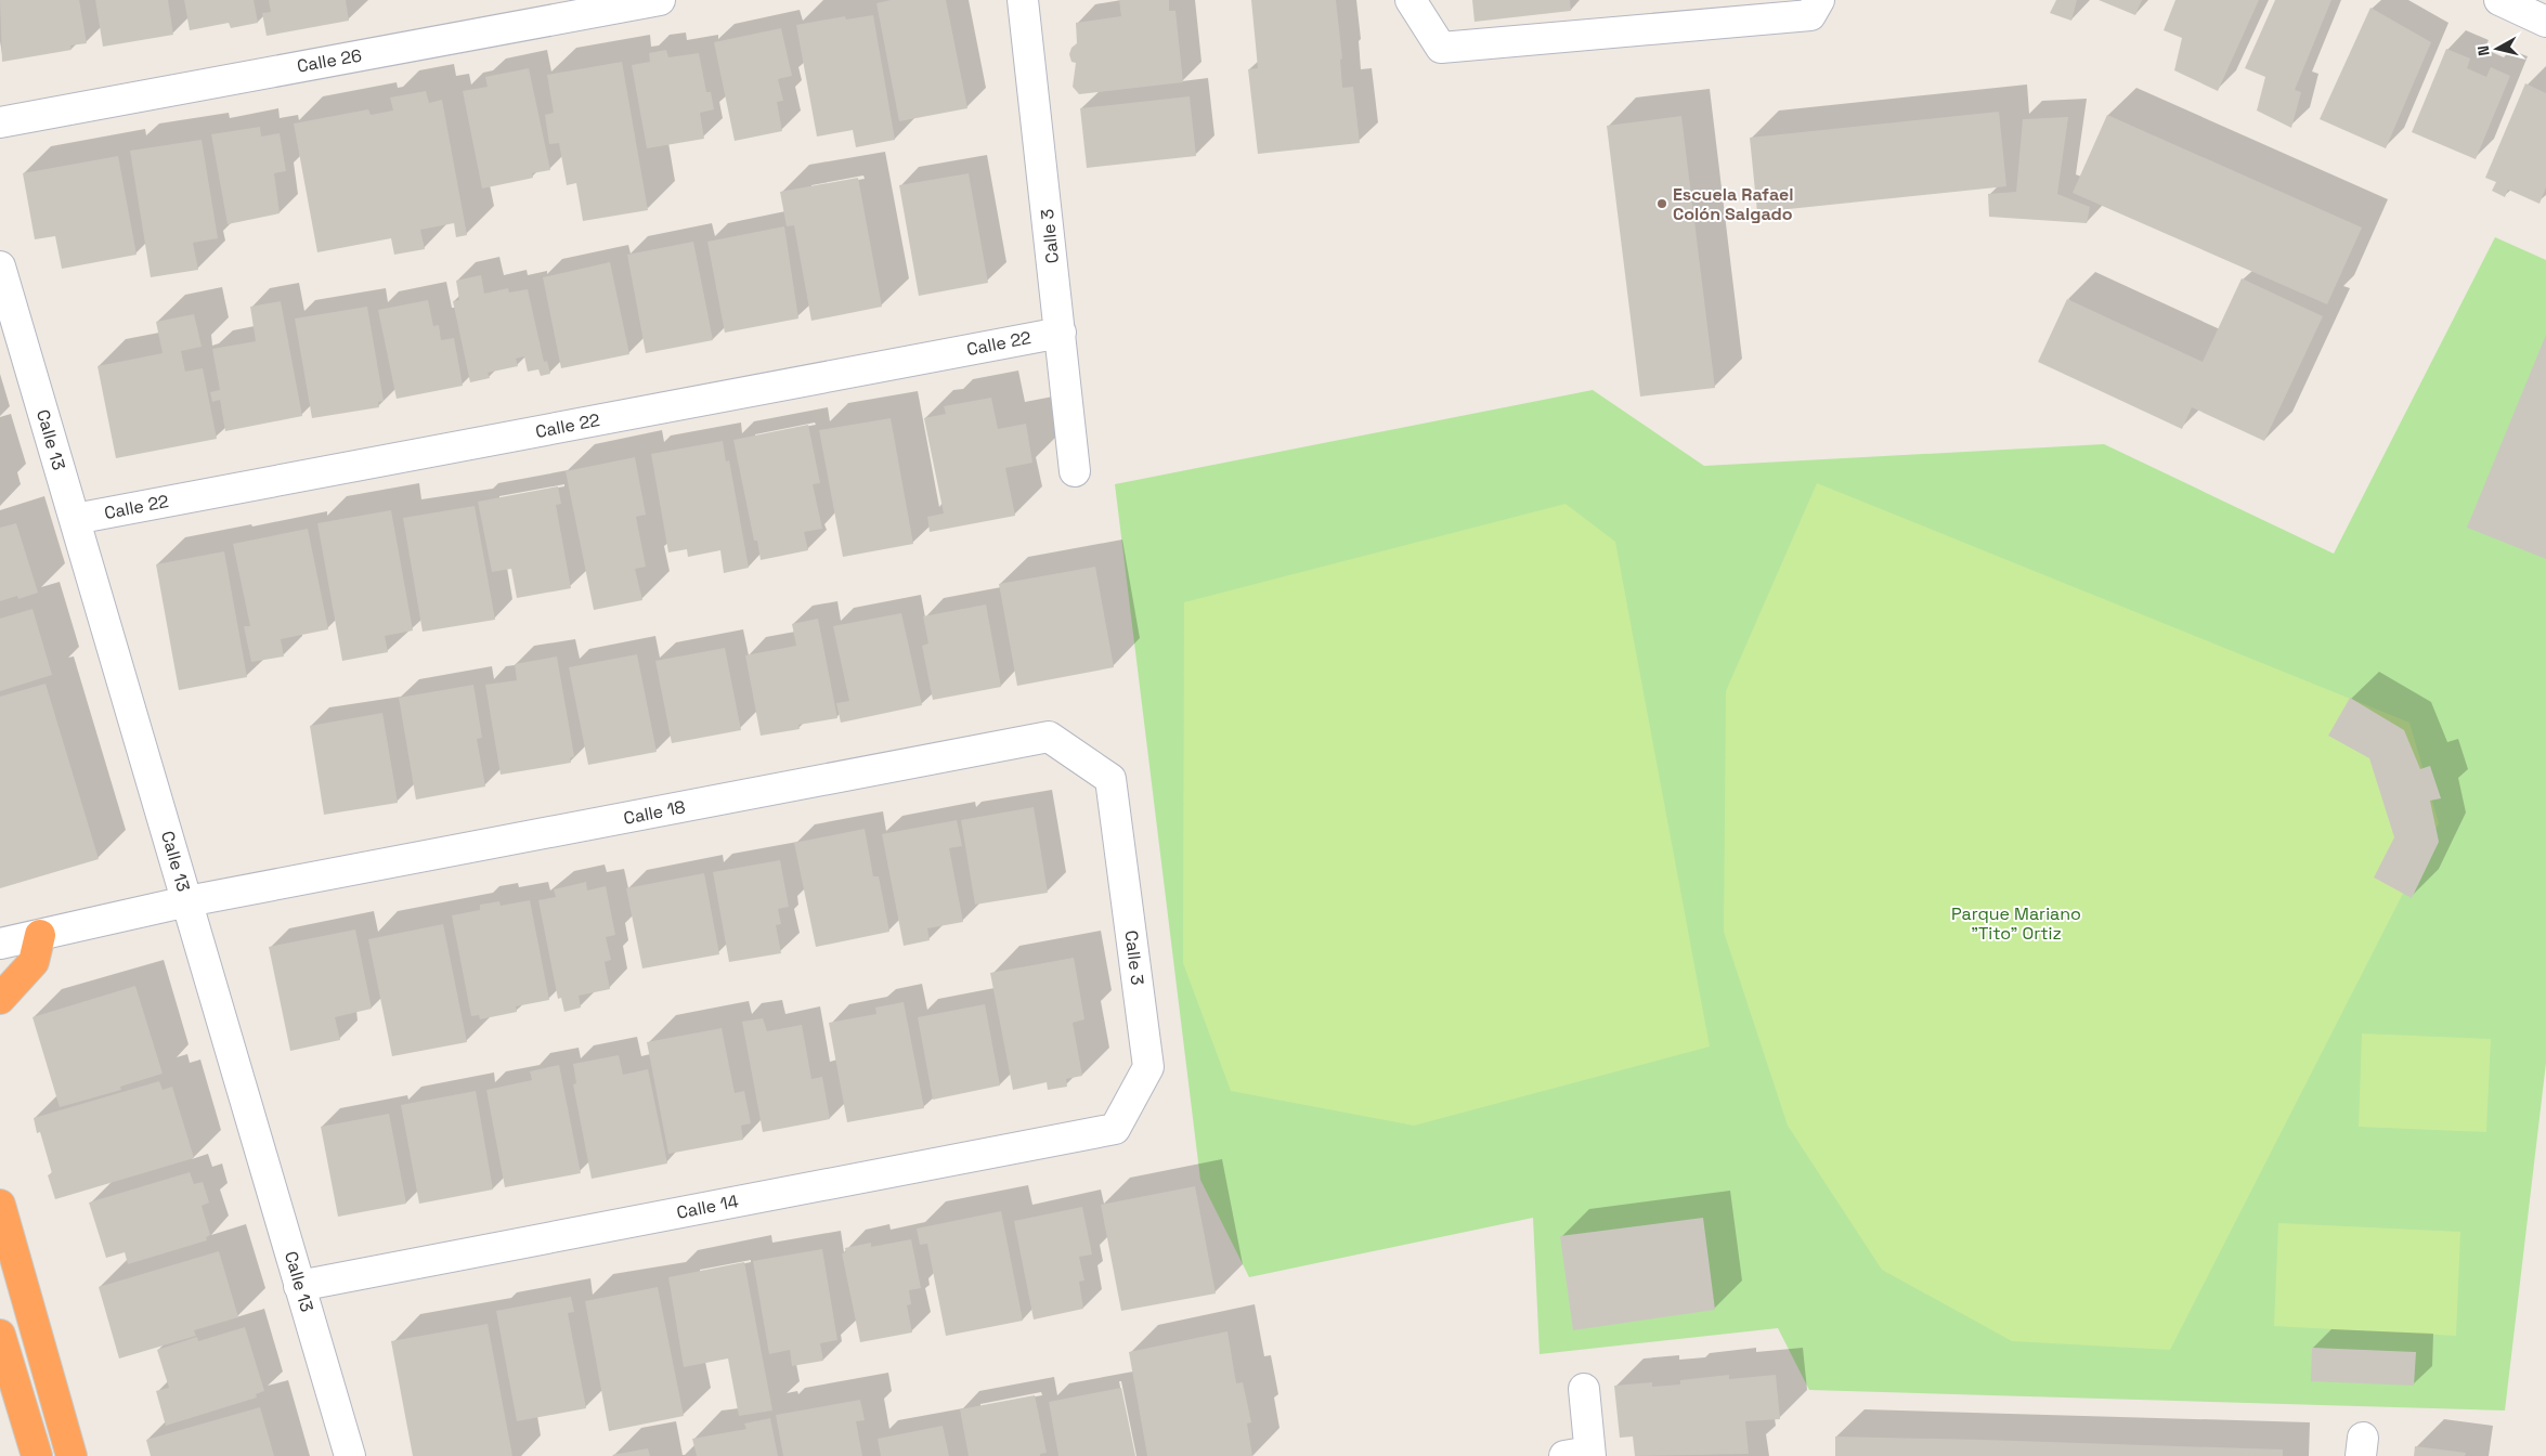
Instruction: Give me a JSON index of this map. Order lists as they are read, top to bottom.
{
  "streets": {
    "street": [
      "Calle 26",
      "Calle 3",
      "Calle 22",
      "Calle 13",
      "Calle 18",
      "Calle 14"
    ]
  },
  "crossings": [
    ["Calle 3", "Calle 22"],
    ["Calle 3", "Calle 18"],
    ["Calle 3", "Calle 14"],
    ["Calle 22", "Calle 13"],
    ["Calle 13", "Calle 18"],
    ["Calle 13", "Calle 14"]
  ],
  "parks": ["Parque Mariano \"Tito\" Ortiz"],
  "places": ["Escuela Rafael Colón Salgado"],
  "north": "left"
}
